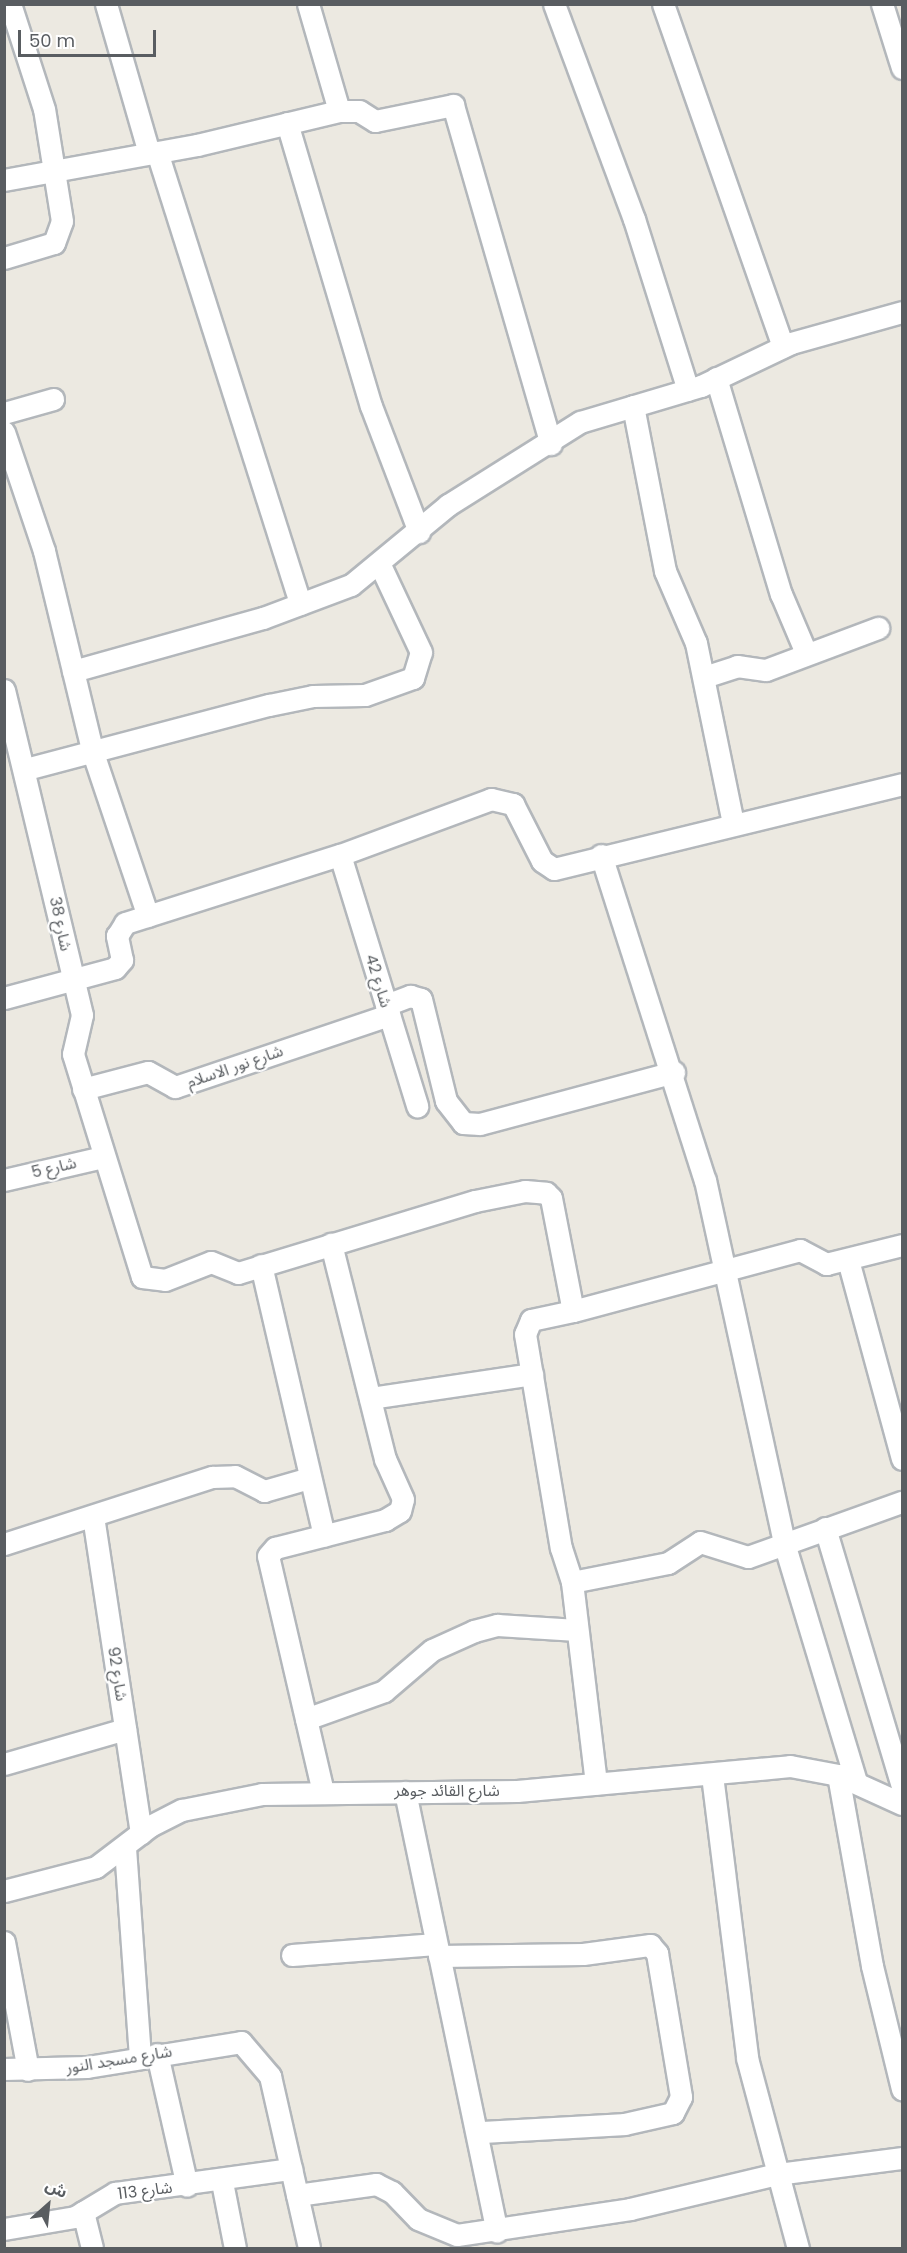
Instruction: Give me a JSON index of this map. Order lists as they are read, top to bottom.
{
  "streets": {
    "street": [
      "شارع 38",
      "شارع 42",
      "شارع نور الاسلام",
      "شارع 5",
      "شارع 92",
      "شارع القائد جوهر",
      "شارع مسجد النور",
      "شارع 113"
    ]
  },
  "crossings": [
    ["شارع 38", "شارع نور الاسلام"],
    ["شارع 38", "شارع 5"],
    ["شارع 42", "شارع نور الاسلام"],
    ["شارع 92", "شارع القائد جوهر"],
    ["شارع مسجد النور", "شارع 113"]
  ],
  "scale_bar": "50 m",
  "north": "top right"
}
